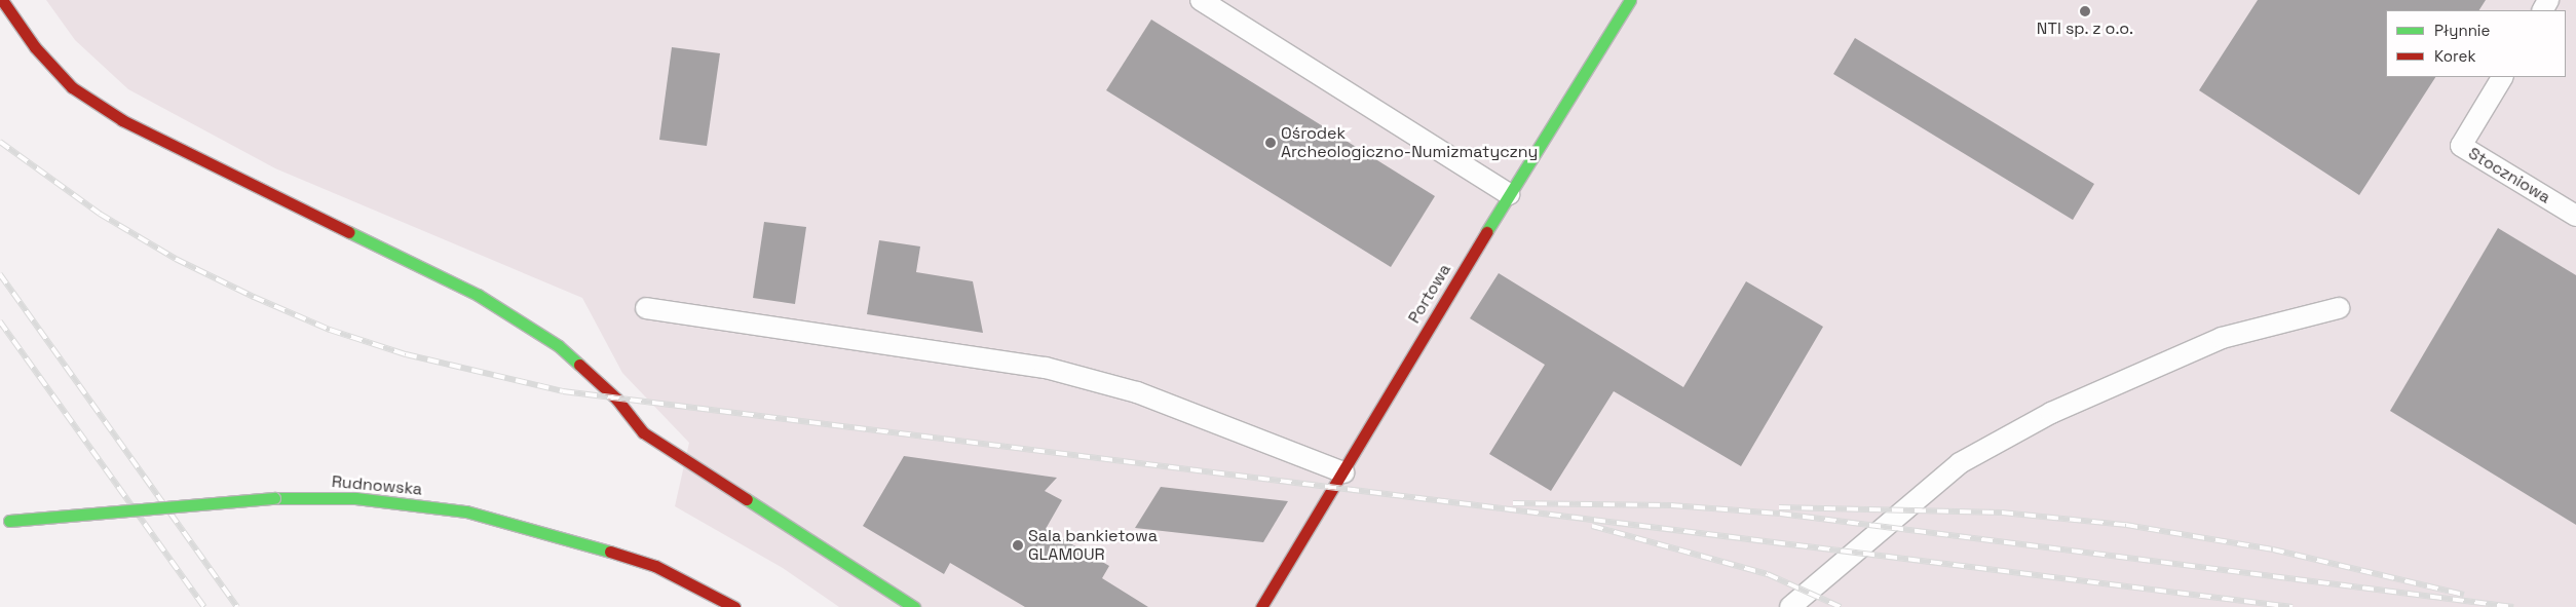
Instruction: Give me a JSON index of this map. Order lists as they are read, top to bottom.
{
  "streets": {
    "street": ["Portowa", "Rudnowska"],
    "lane": ["Stoczniowa"]
  },
  "places": ["NTI sp. z o.o.", "Ośrodek Archeologiczno-Numizmatyczny", "Sala bankietowa GLAMOUR"],
  "legend": ["Płynnie", "Korek"]
}
